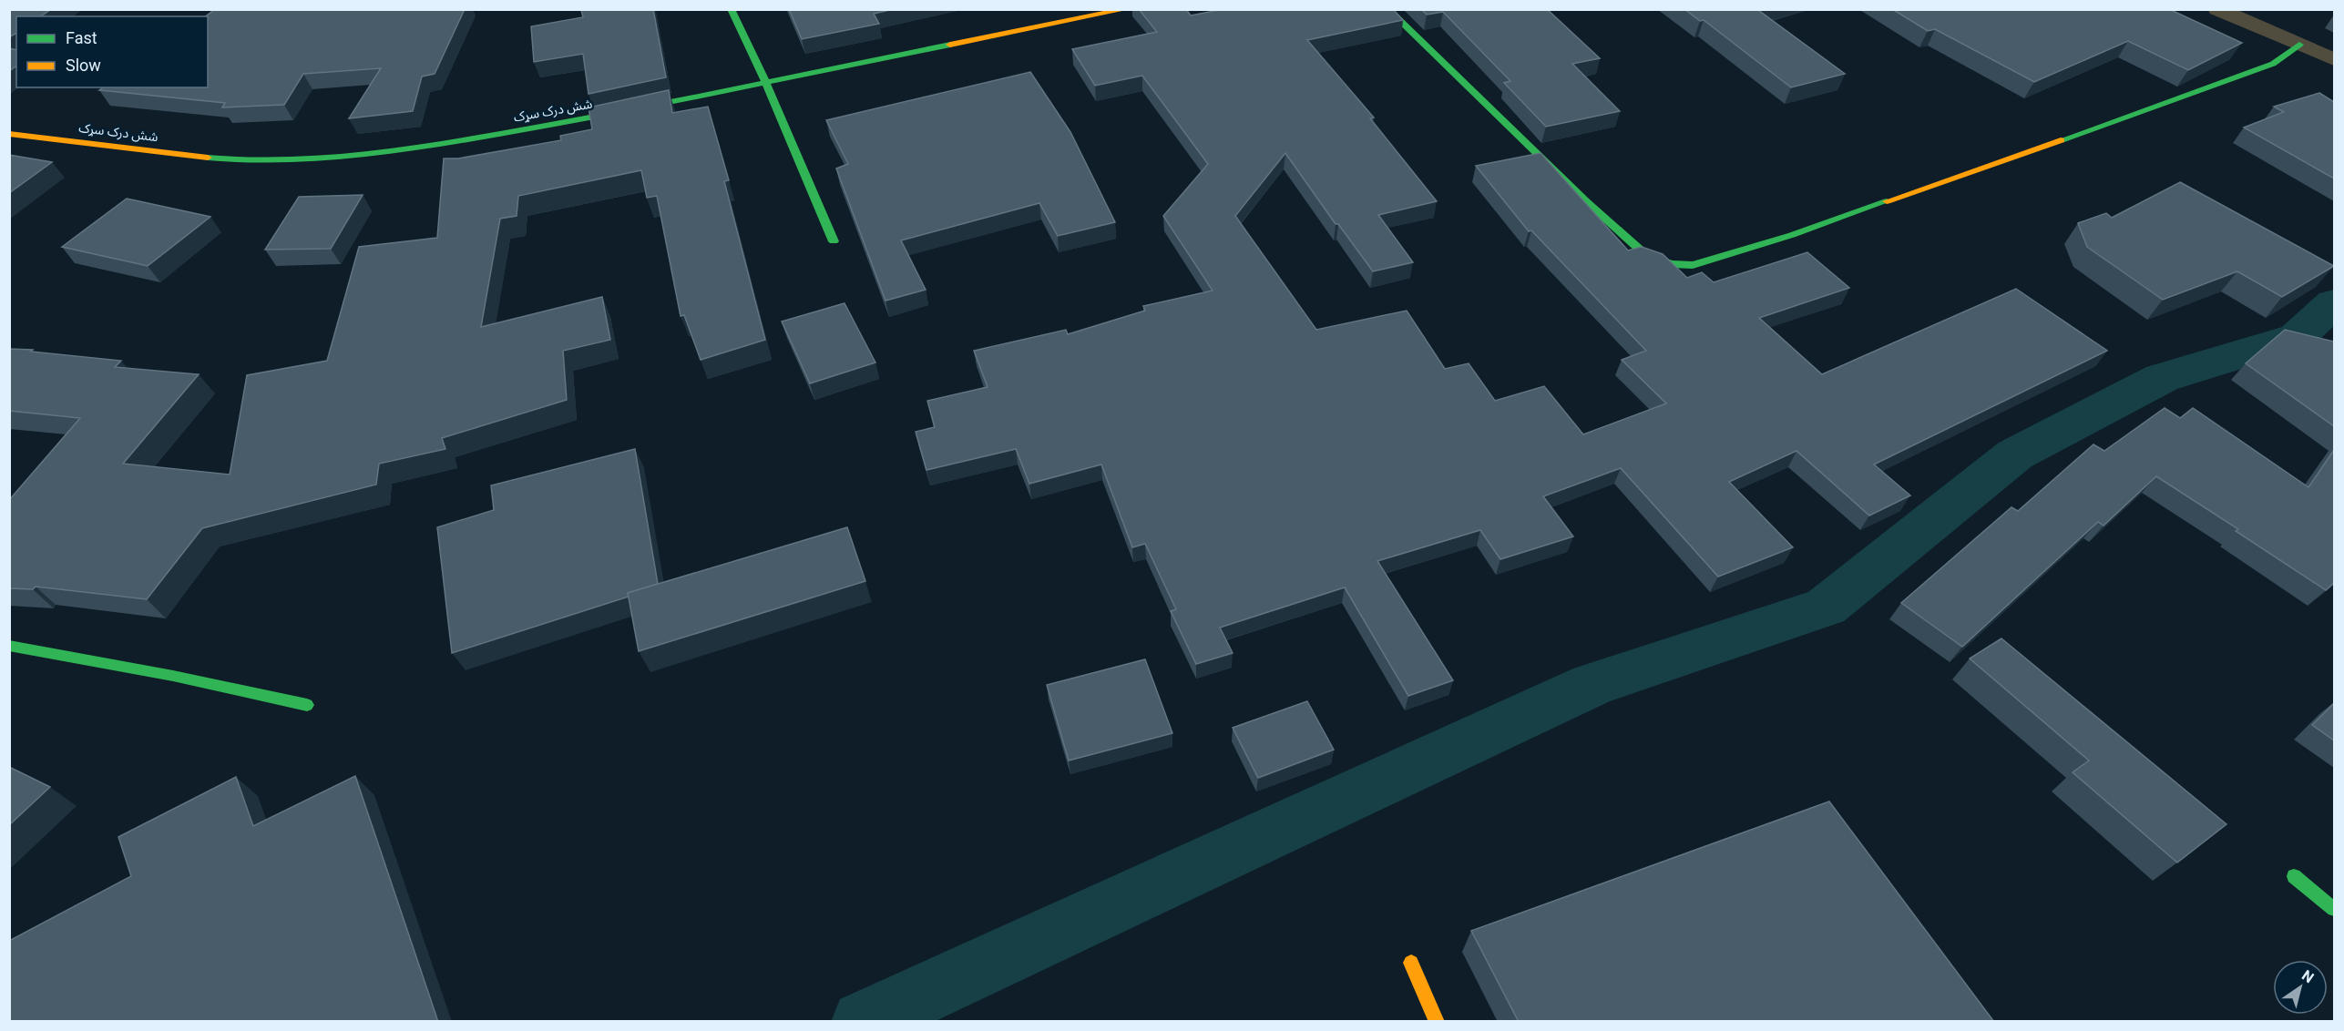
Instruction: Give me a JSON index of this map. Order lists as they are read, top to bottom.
{
  "streets": {
    "street": ["شش درک سړک"]
  },
  "legend": ["Fast", "Slow"],
  "north": "top right"
}
